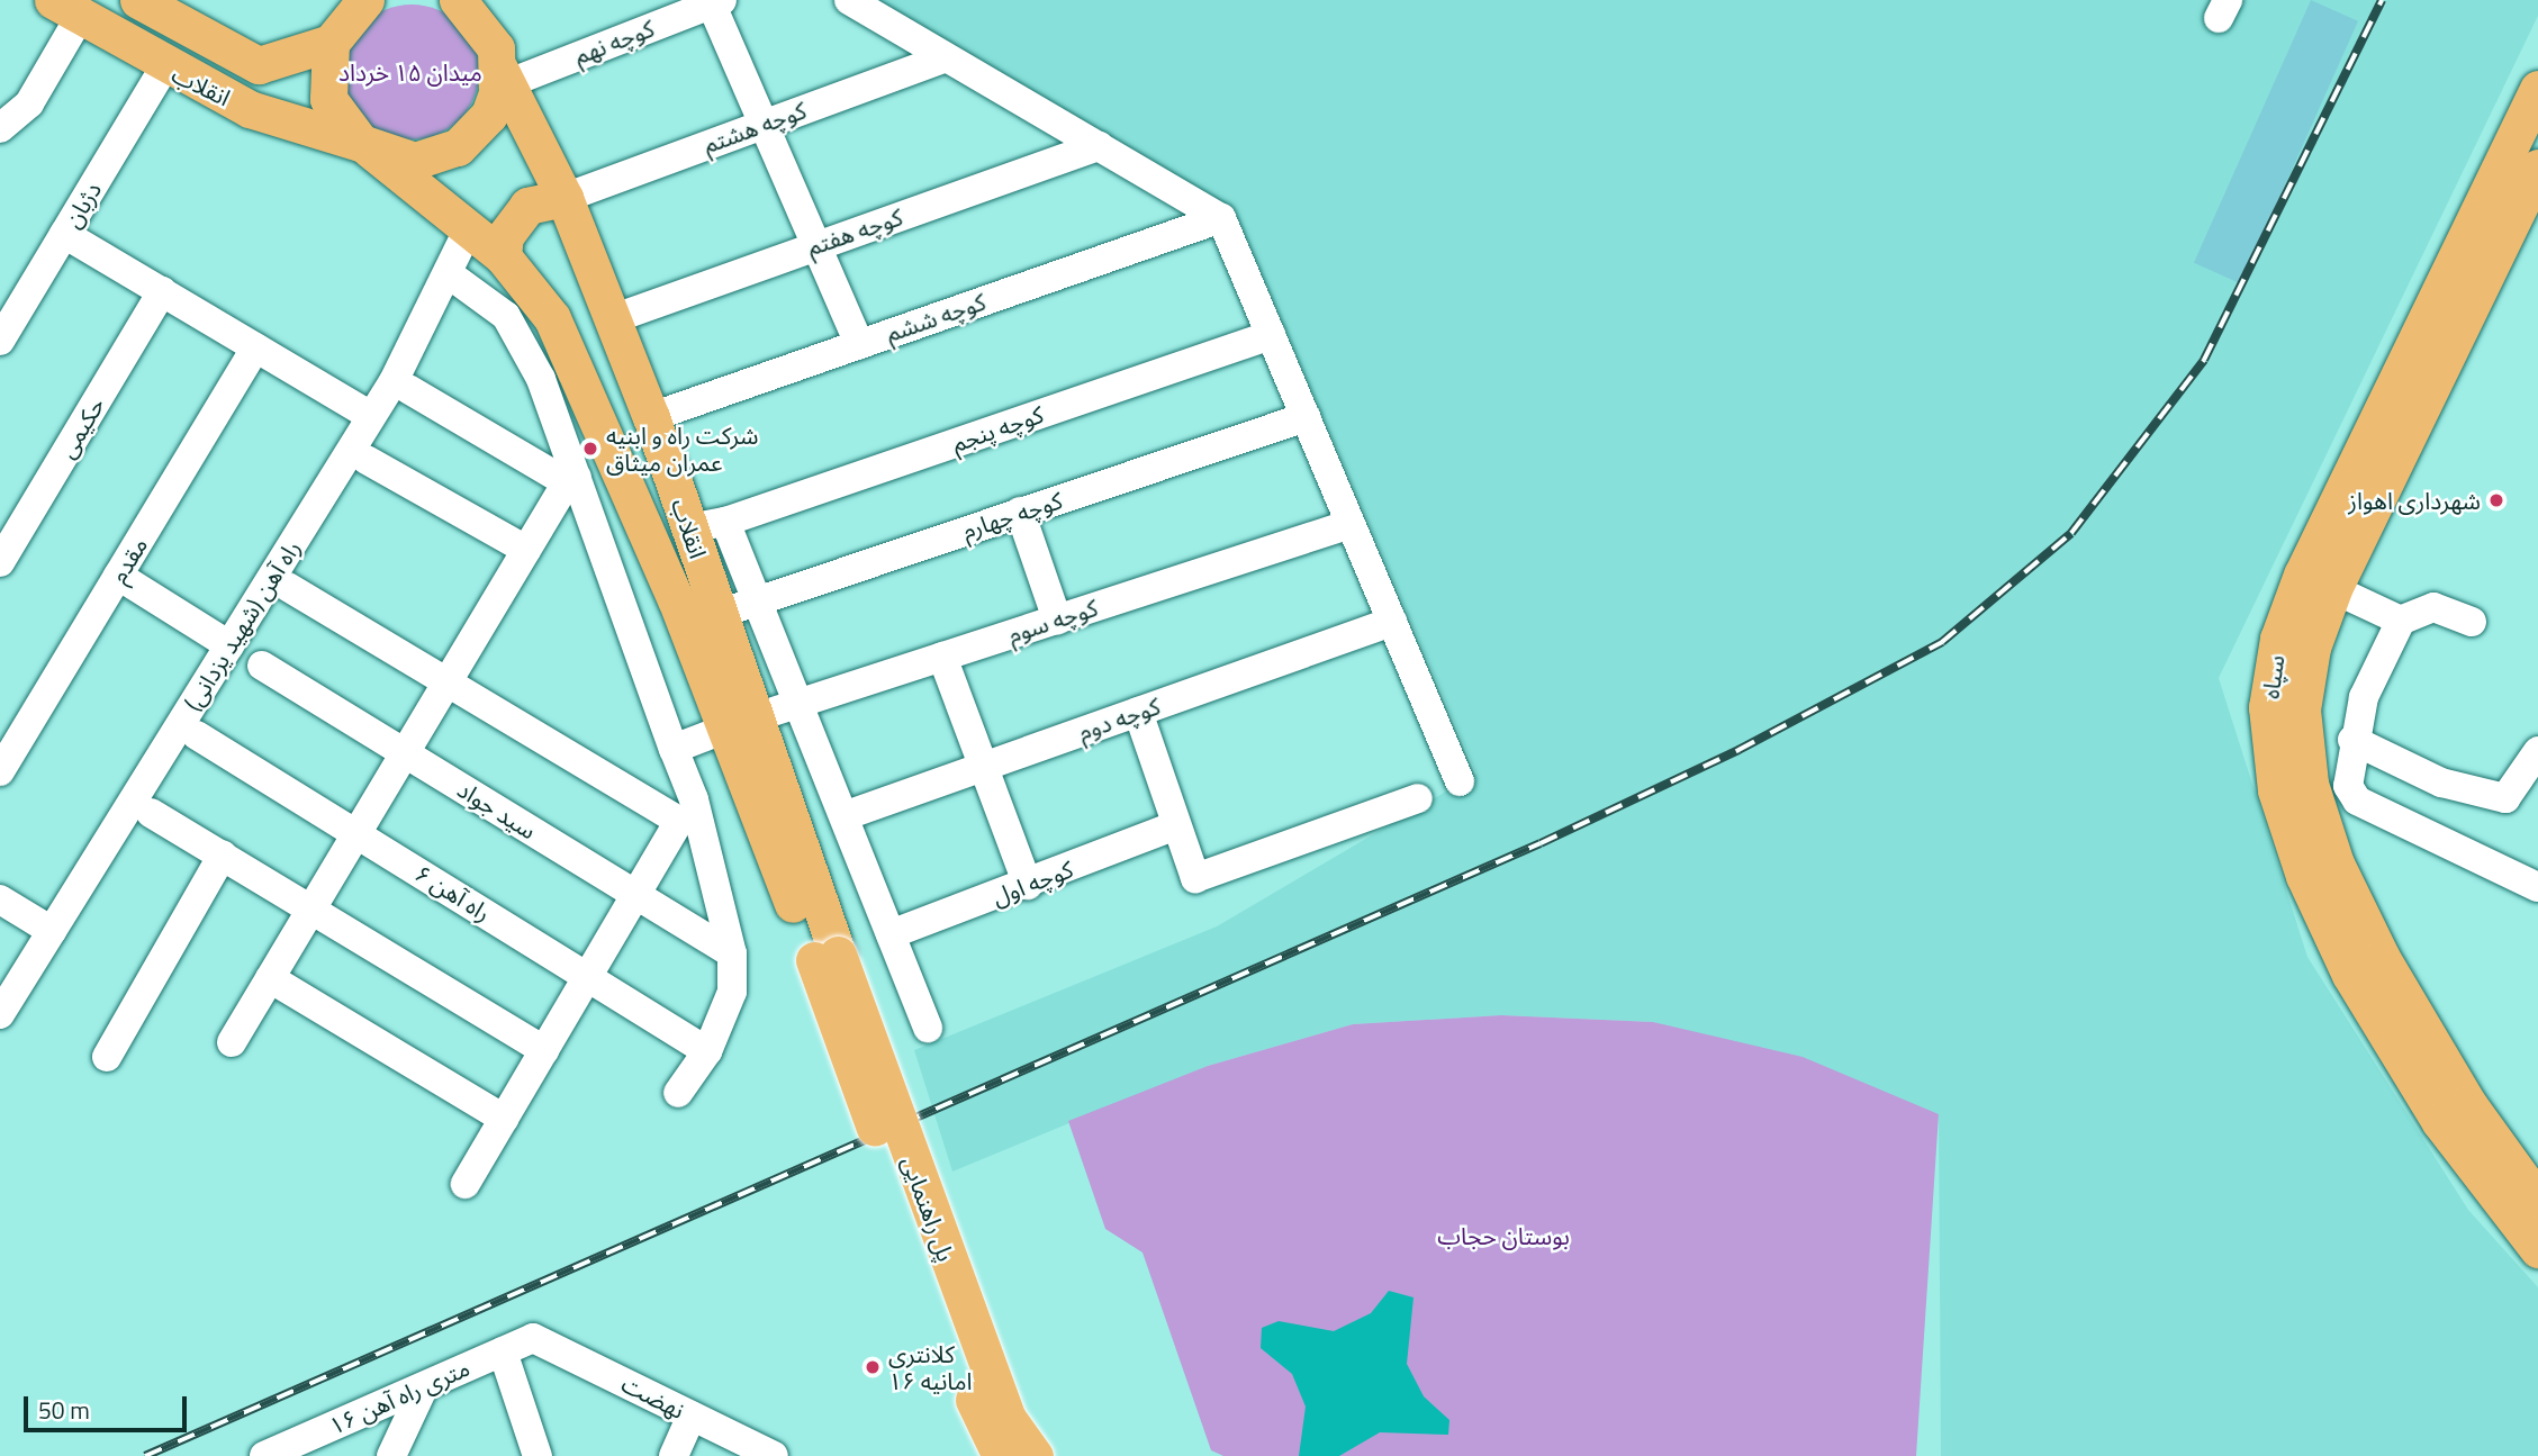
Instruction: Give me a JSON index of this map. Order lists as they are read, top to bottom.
{
  "streets": {
    "main road": ["انقلاب", "سپاه", "پل راهنمایی"],
    "street": [
      "کوچه نهم",
      "کوچه هشتم",
      "دژبان",
      "کوچه هفتم",
      "کوچه ششم",
      "حکیمی",
      "کوچه پنجم",
      "کوچه چهارم",
      "مقدم",
      "کوچه سوم",
      "راه آهن (شهید یزدانی)",
      "کوچه دوم",
      "سید جواد",
      "کوچه اول",
      "راه آهن ۶",
      "۱۶ متری راه آهن",
      "نهضت"
    ]
  },
  "crossings": [
    ["کوچه نهم", "انقلاب"],
    ["انقلاب", "کوچه هشتم"],
    ["انقلاب", "دژبان"],
    ["انقلاب", "کوچه هفتم"],
    ["انقلاب", "کوچه ششم"],
    ["انقلاب", "کوچه پنجم"],
    ["انقلاب", "کوچه چهارم"],
    ["انقلاب", "کوچه سوم"],
    ["انقلاب", "راه آهن (شهید یزدانی)"],
    ["انقلاب", "پل راهنمایی"],
    ["۱۶ متری راه آهن", "نهضت"]
  ],
  "parks": ["میدان ۱۵ خرداد", "بوستان حجاب"],
  "places": ["شرکت راه و ابنیه عمران میثاق", "شهرداری اهواز", "کلانتری ۱۶ امانیه"],
  "scale_bar": "50 m"
}
